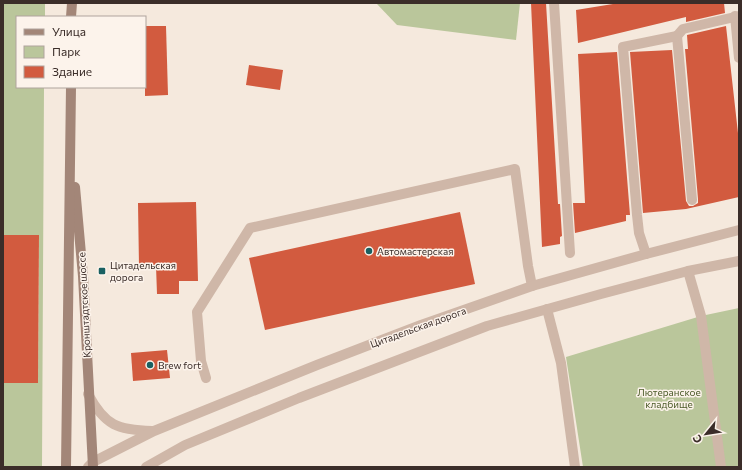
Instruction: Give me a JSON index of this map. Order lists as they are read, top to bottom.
{
  "streets": {
    "main road": ["Кронштадтское шоссе"],
    "street": ["Цитадельская дорога"]
  },
  "crossings": [
    ["Кронштадтское шоссе", "Цитадельская дорога"]
  ],
  "parks": ["Лютеранское кладбище"],
  "places": {
    "other": ["Автомастерская", "Brew fort"],
    "transit": ["Цитадельская дорога"]
  },
  "legend": ["Улица", "Парк", "Здание"],
  "north": "bottom left"
}
